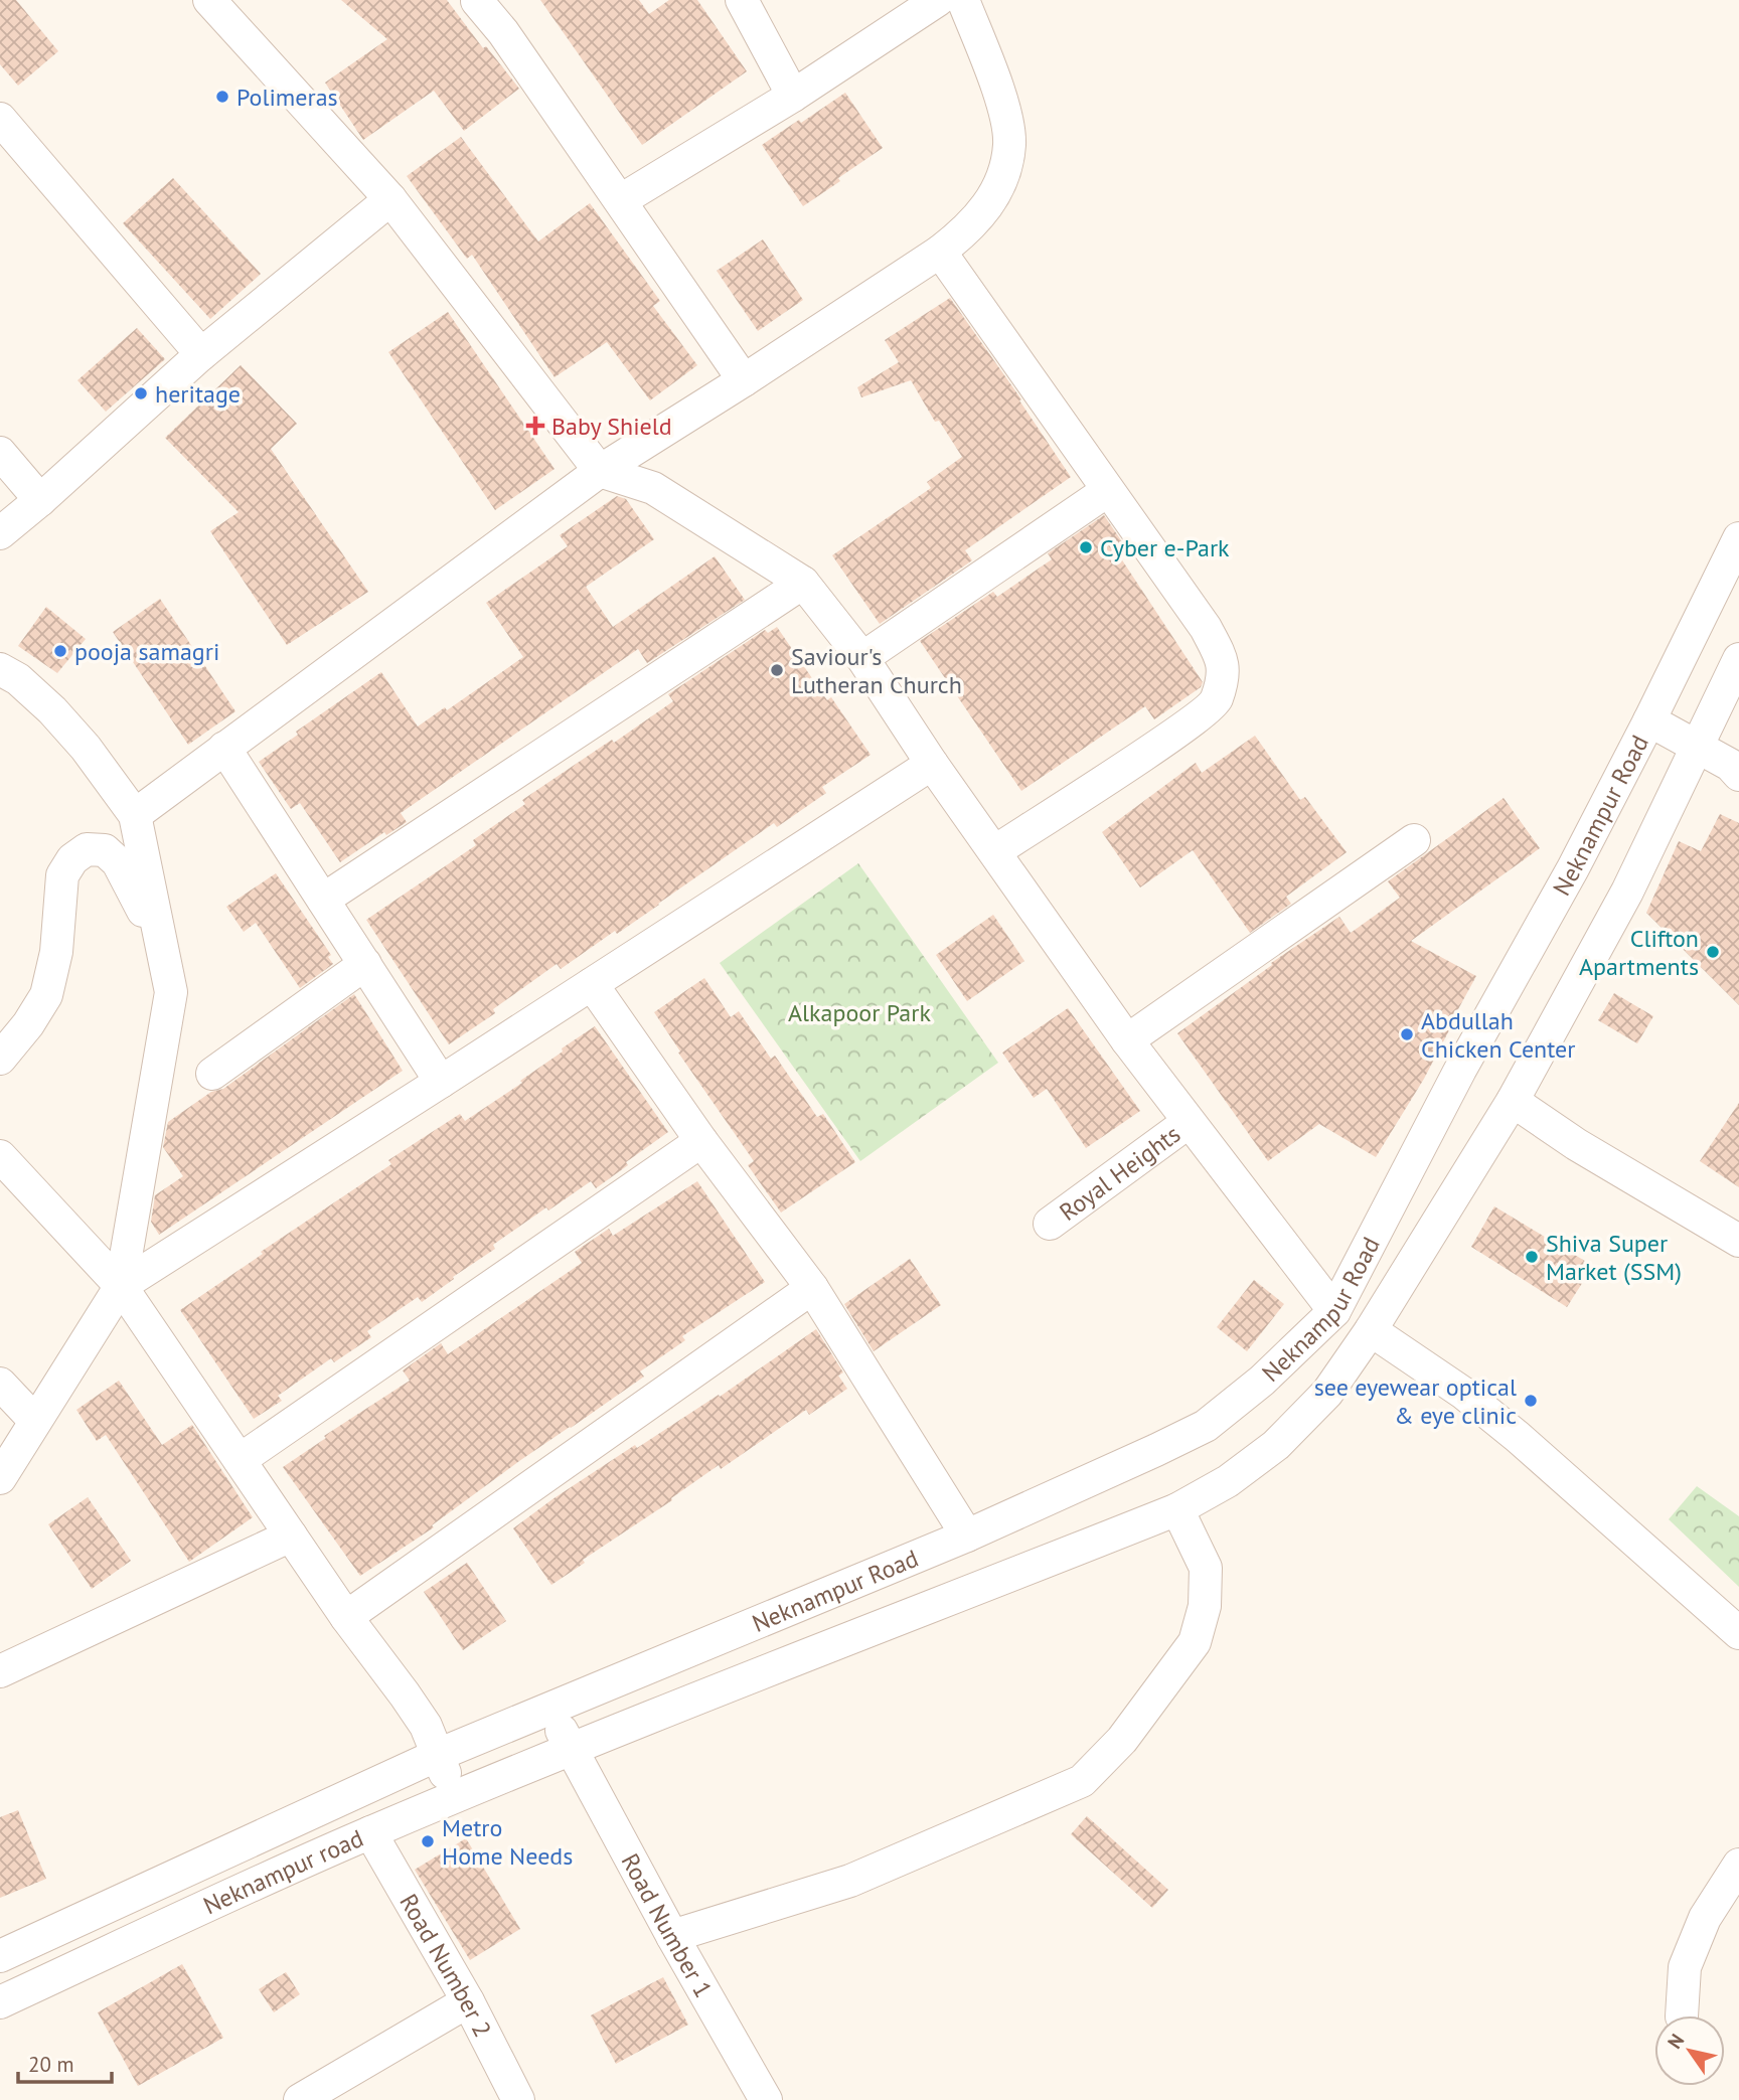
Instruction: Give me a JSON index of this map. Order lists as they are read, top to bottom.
{
  "streets": {
    "street": [
      "Neknampur Road",
      "Royal Heights",
      "Neknampur road",
      "Road Number 1",
      "Road Number 2"
    ]
  },
  "crossings": [
    ["Neknampur Road", "Neknampur road"],
    ["Neknampur Road", "Road Number 1"],
    ["Neknampur road", "Road Number 1"],
    ["Neknampur road", "Road Number 2"]
  ],
  "parks": ["Alkapoor Park"],
  "places": {
    "other": [
      "Polimeras",
      "heritage",
      "Cyber e-Park",
      "pooja samagri",
      "Saviour's Lutheran Church",
      "Clifton Apartments",
      "Abdullah Chicken Center",
      "Shiva Super Market (SSM)",
      "see eyewear optical & eye clinic",
      "Metro Home Needs"
    ],
    "health": ["Baby Shield"]
  },
  "scale_bar": "20 m",
  "north": "top left"
}
